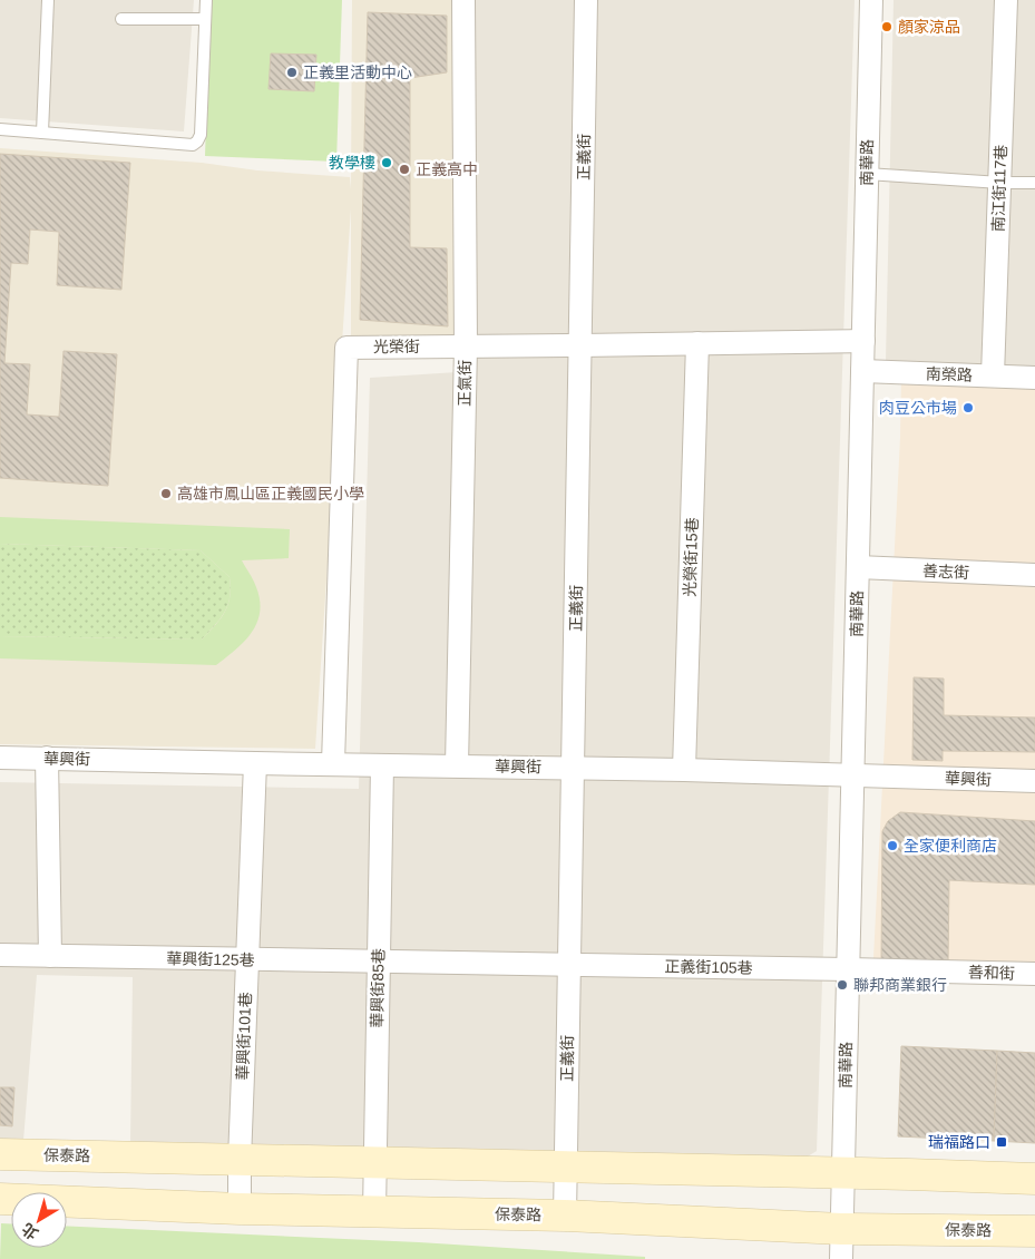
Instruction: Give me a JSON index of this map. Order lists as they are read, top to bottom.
{
  "streets": {
    "street": [
      "正義街",
      "南華路",
      "南江街117巷",
      "光榮街",
      "南榮路",
      "正氣街",
      "光榮街15巷",
      "善志街",
      "華興街",
      "華興街125巷",
      "正義街105巷",
      "善和街",
      "華興街85巷",
      "華興街101巷",
      "保泰路"
    ]
  },
  "crossings": [
    ["正義街", "光榮街"],
    ["正義街", "華興街"],
    ["正義街", "華興街125巷"],
    ["正義街", "正義街105巷"],
    ["正義街", "保泰路"],
    ["南華路", "光榮街"],
    ["南華路", "南榮路"],
    ["南華路", "善志街"],
    ["南華路", "華興街"],
    ["南華路", "正義街105巷"],
    ["南華路", "善和街"],
    ["南華路", "保泰路"],
    ["南江街117巷", "南榮路"],
    ["光榮街", "正氣街"],
    ["光榮街", "光榮街15巷"],
    ["光榮街", "華興街"],
    ["正氣街", "華興街"],
    ["光榮街15巷", "華興街"],
    ["華興街", "華興街85巷"],
    ["華興街", "華興街101巷"],
    ["華興街125巷", "正義街105巷"],
    ["華興街125巷", "華興街85巷"],
    ["華興街125巷", "華興街101巷"],
    ["正義街105巷", "善和街"],
    ["華興街85巷", "保泰路"],
    ["華興街101巷", "保泰路"]
  ],
  "places": {
    "other": [
      "顏家涼品",
      "正義里活動中心",
      "教學樓",
      "正義高中",
      "肉豆公市場",
      "高雄市鳳山區正義國民小學",
      "全家便利商店",
      "聯邦商業銀行"
    ],
    "transit": ["瑞福路口"]
  },
  "north": "bottom left"
}
